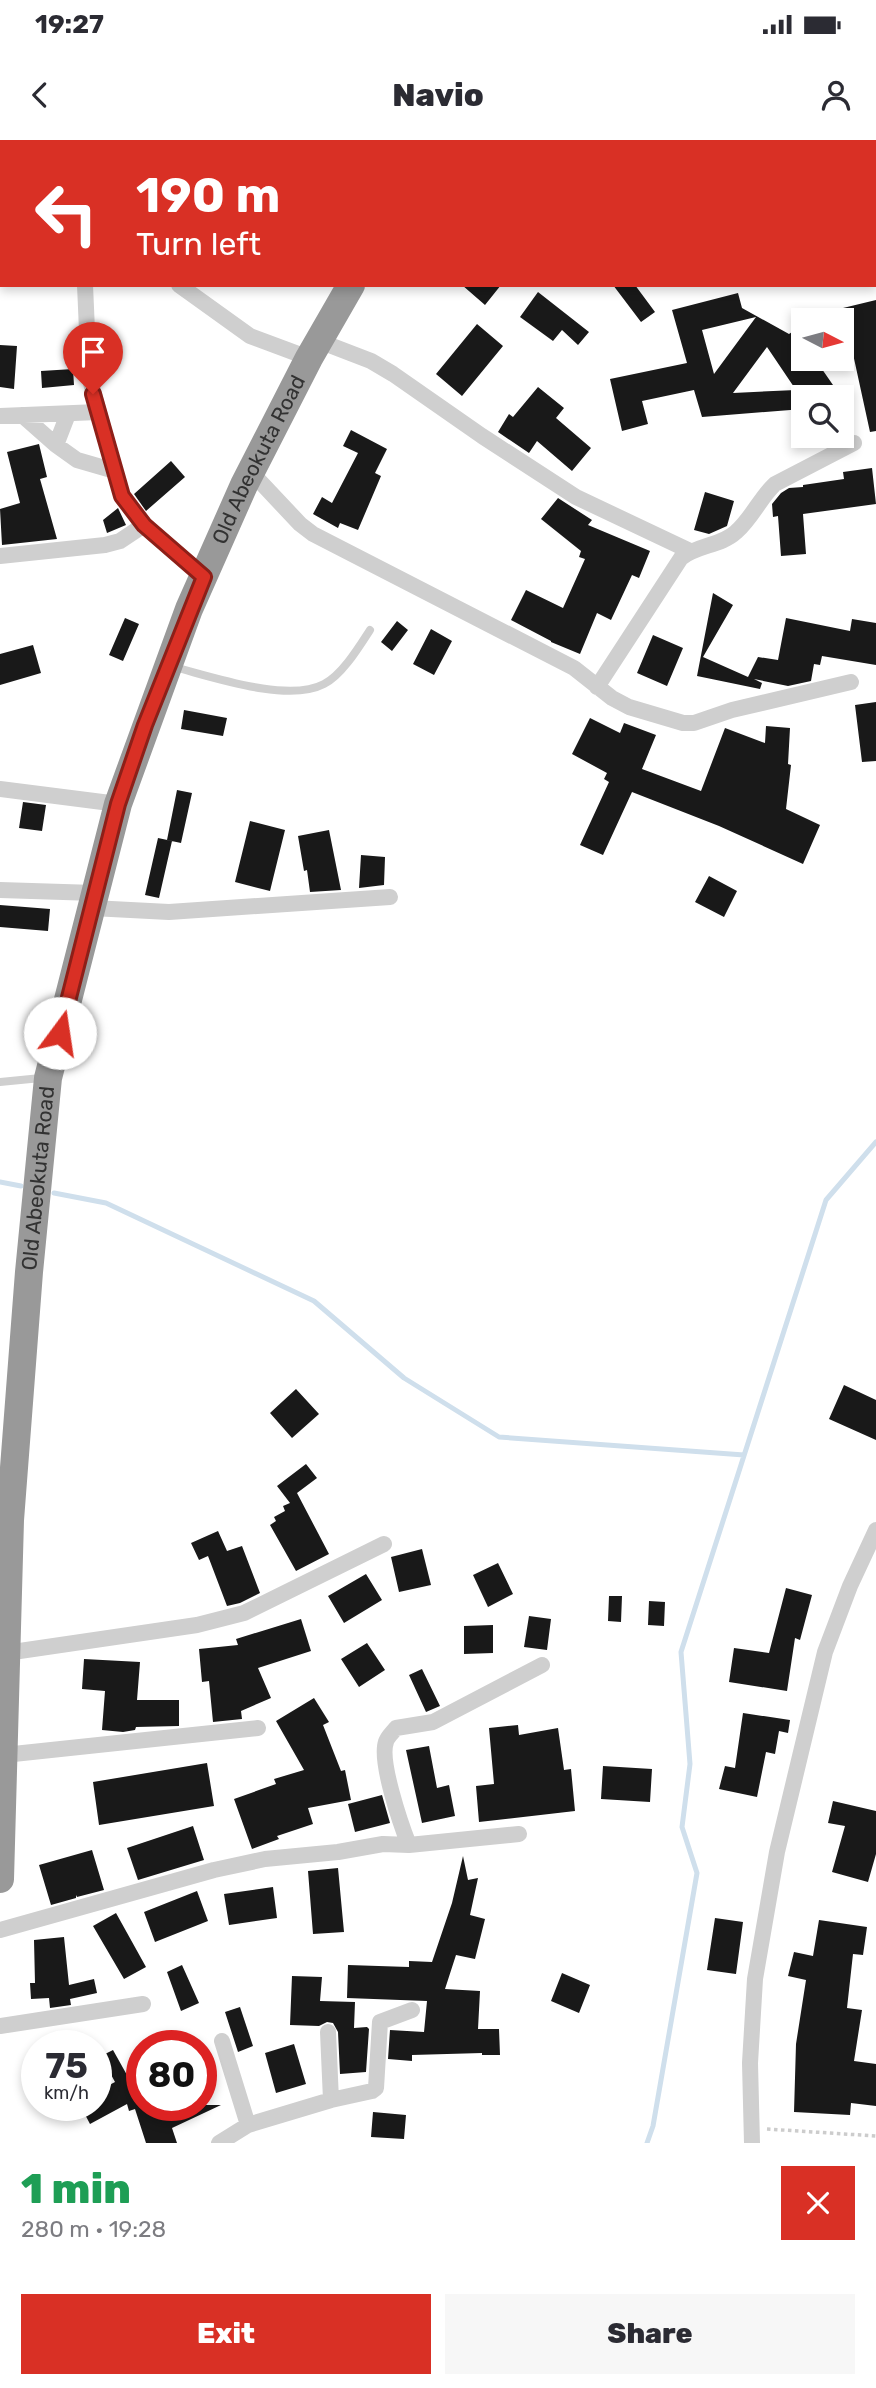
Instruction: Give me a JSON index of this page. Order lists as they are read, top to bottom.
{
  "streets": {
    "highway": ["Old Abeokuta Road"]
  },
  "north": "right",
  "page": {
    "status": "19:27",
    "header": "Navio",
    "turn": ["190 m", "Turn left"],
    "speed": "75 km/h",
    "limit": "80",
    "heading": ["1 min", "280 m · 19:28"],
    "buttons": ["Exit", "Share"]
  }
}
